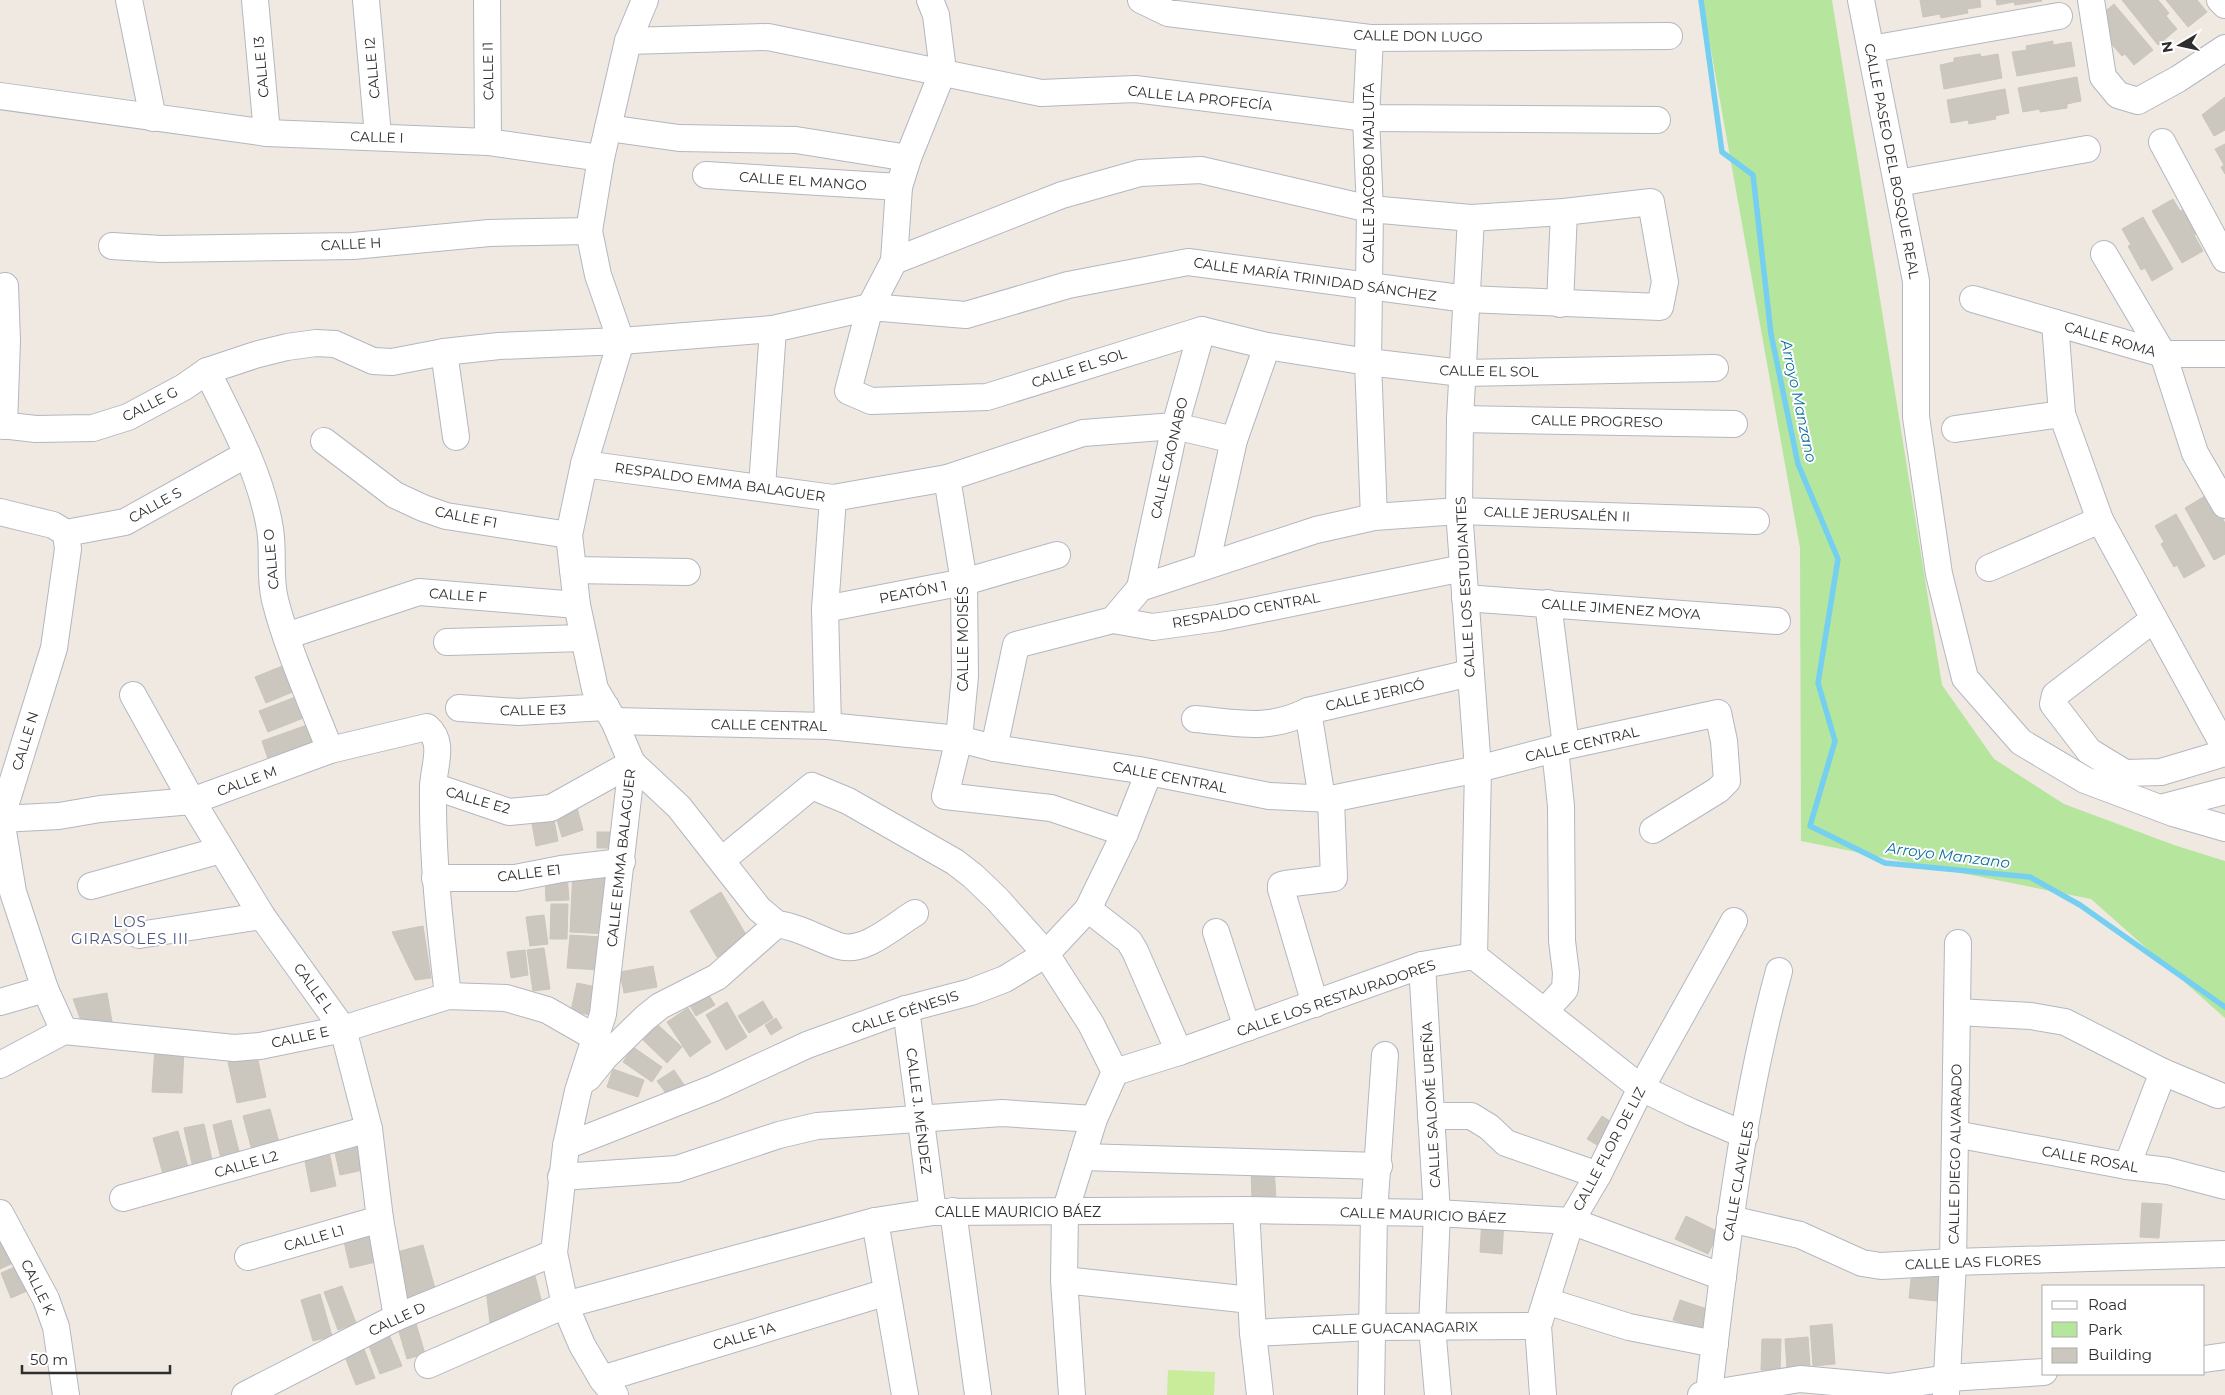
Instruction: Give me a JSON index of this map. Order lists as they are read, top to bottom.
{
  "streets": {
    "street": [
      "CALLE DON LUGO",
      "CALLE I3",
      "CALLE I2",
      "CALLE I1",
      "CALLE LA PROFECÍA",
      "CALLE I",
      "CALLE PASEO DEL BOSQUE REAL",
      "CALLE JACOBO MAJLUTA",
      "CALLE EL MANGO",
      "CALLE H",
      "CALLE MARÍA TRINIDAD SÁNCHEZ",
      "CALLE ROMA",
      "CALLE EL SOL",
      "CALLE G",
      "CALLE PROGRESO",
      "CALLE CAONABO",
      "RESPALDO EMMA BALAGUER",
      "CALLE S",
      "CALLE JERUSALÉN II",
      "CALLE F1",
      "CALLE O",
      "CALLE LOS ESTUDIANTES",
      "PEATÓN 1",
      "CALLE F",
      "CALLE JIMENEZ MOYA",
      "RESPALDO CENTRAL",
      "CALLE MOISÉS",
      "CALLE JERICÓ",
      "CALLE E3",
      "CALLE CENTRAL",
      "CALLE N",
      "CALLE M",
      "CALLE E2",
      "CALLE EMMA BALAGUER",
      "CALLE E1",
      "CALLE L",
      "CALLE LOS RESTAURADORES",
      "CALLE GÉNESIS",
      "CALLE E",
      "CALLE SALOMÉ UREÑA",
      "CALLE J. MÉNDEZ",
      "CALLE FLOR DE LIZ",
      "CALLE DIEGO ALVARADO",
      "CALLE ROSAL",
      "CALLE L2",
      "CALLE CLAVELES",
      "CALLE MAURICIO BÁEZ",
      "CALLE L1",
      "CALLE LAS FLORES",
      "CALLE K",
      "CALLE D",
      "CALLE GUACANAGARIX",
      "CALLE 1A"
    ]
  },
  "crossings": [
    ["CALLE DON LUGO", "CALLE JACOBO MAJLUTA"],
    ["CALLE I3", "CALLE I"],
    ["CALLE I2", "CALLE I"],
    ["CALLE I1", "CALLE I"],
    ["CALLE LA PROFECÍA", "CALLE JACOBO MAJLUTA"],
    ["CALLE LA PROFECÍA", "CALLE EL SOL"],
    ["CALLE JACOBO MAJLUTA", "CALLE MARÍA TRINIDAD SÁNCHEZ"],
    ["CALLE JACOBO MAJLUTA", "CALLE EL SOL"],
    ["CALLE JACOBO MAJLUTA", "CALLE JERUSALÉN II"],
    ["CALLE EL MANGO", "CALLE EL SOL"],
    ["CALLE MARÍA TRINIDAD SÁNCHEZ", "CALLE EL SOL"],
    ["CALLE MARÍA TRINIDAD SÁNCHEZ", "CALLE G"],
    ["CALLE MARÍA TRINIDAD SÁNCHEZ", "CALLE LOS ESTUDIANTES"],
    ["CALLE MARÍA TRINIDAD SÁNCHEZ", "CALLE EMMA BALAGUER"],
    ["CALLE EL SOL", "CALLE CAONABO"],
    ["CALLE EL SOL", "CALLE LOS ESTUDIANTES"],
    ["CALLE G", "CALLE O"],
    ["CALLE PROGRESO", "CALLE LOS ESTUDIANTES"],
    ["CALLE CAONABO", "RESPALDO EMMA BALAGUER"],
    ["CALLE CAONABO", "CALLE JERUSALÉN II"],
    ["RESPALDO EMMA BALAGUER", "CALLE MOISÉS"],
    ["RESPALDO EMMA BALAGUER", "CALLE EMMA BALAGUER"],
    ["CALLE S", "CALLE O"],
    ["CALLE S", "CALLE N"],
    ["CALLE JERUSALÉN II", "CALLE LOS ESTUDIANTES"],
    ["CALLE F1", "CALLE EMMA BALAGUER"],
    ["CALLE O", "CALLE F"],
    ["CALLE O", "CALLE M"],
    ["CALLE LOS ESTUDIANTES", "CALLE JIMENEZ MOYA"],
    ["CALLE LOS ESTUDIANTES", "RESPALDO CENTRAL"],
    ["CALLE LOS ESTUDIANTES", "CALLE JERICÓ"],
    ["CALLE LOS ESTUDIANTES", "CALLE CENTRAL"],
    ["CALLE LOS ESTUDIANTES", "CALLE LOS RESTAURADORES"],
    ["PEATÓN 1", "CALLE MOISÉS"],
    ["CALLE F", "CALLE EMMA BALAGUER"],
    ["RESPALDO CENTRAL", "CALLE CENTRAL"],
    ["CALLE MOISÉS", "CALLE CENTRAL"],
    ["CALLE MOISÉS", "CALLE GÉNESIS"],
    ["CALLE JERICÓ", "CALLE CENTRAL"],
    ["CALLE JERICÓ", "CALLE LOS RESTAURADORES"],
    ["CALLE E3", "CALLE CENTRAL"],
    ["CALLE E3", "CALLE EMMA BALAGUER"],
    ["CALLE CENTRAL", "CALLE EMMA BALAGUER"],
    ["CALLE CENTRAL", "CALLE GÉNESIS"],
    ["CALLE N", "CALLE M"],
    ["CALLE N", "CALLE E"],
    ["CALLE M", "CALLE E2"],
    ["CALLE M", "CALLE L"],
    ["CALLE E2", "CALLE EMMA BALAGUER"],
    ["CALLE EMMA BALAGUER", "CALLE E1"],
    ["CALLE EMMA BALAGUER", "CALLE GÉNESIS"],
    ["CALLE EMMA BALAGUER", "CALLE E"],
    ["CALLE EMMA BALAGUER", "CALLE MAURICIO BÁEZ"],
    ["CALLE EMMA BALAGUER", "CALLE D"],
    ["CALLE EMMA BALAGUER", "CALLE 1A"],
    ["CALLE L", "CALLE E"],
    ["CALLE L", "CALLE L2"],
    ["CALLE L", "CALLE L1"],
    ["CALLE L", "CALLE D"],
    ["CALLE LOS RESTAURADORES", "CALLE SALOMÉ UREÑA"],
    ["CALLE GÉNESIS", "CALLE J. MÉNDEZ"],
    ["CALLE SALOMÉ UREÑA", "CALLE MAURICIO BÁEZ"],
    ["CALLE SALOMÉ UREÑA", "CALLE GUACANAGARIX"],
    ["CALLE J. MÉNDEZ", "CALLE MAURICIO BÁEZ"],
    ["CALLE FLOR DE LIZ", "CALLE MAURICIO BÁEZ"],
    ["CALLE FLOR DE LIZ", "CALLE GUACANAGARIX"],
    ["CALLE DIEGO ALVARADO", "CALLE ROSAL"],
    ["CALLE DIEGO ALVARADO", "CALLE LAS FLORES"],
    ["CALLE CLAVELES", "CALLE MAURICIO BÁEZ"],
    ["CALLE CLAVELES", "CALLE LAS FLORES"]
  ],
  "districts": ["LOS GIRASOLES III"],
  "water": ["Arroyo Manzano"],
  "legend": ["Road", "Park", "Building"],
  "scale_bar": "50 m",
  "north": "left"
}
